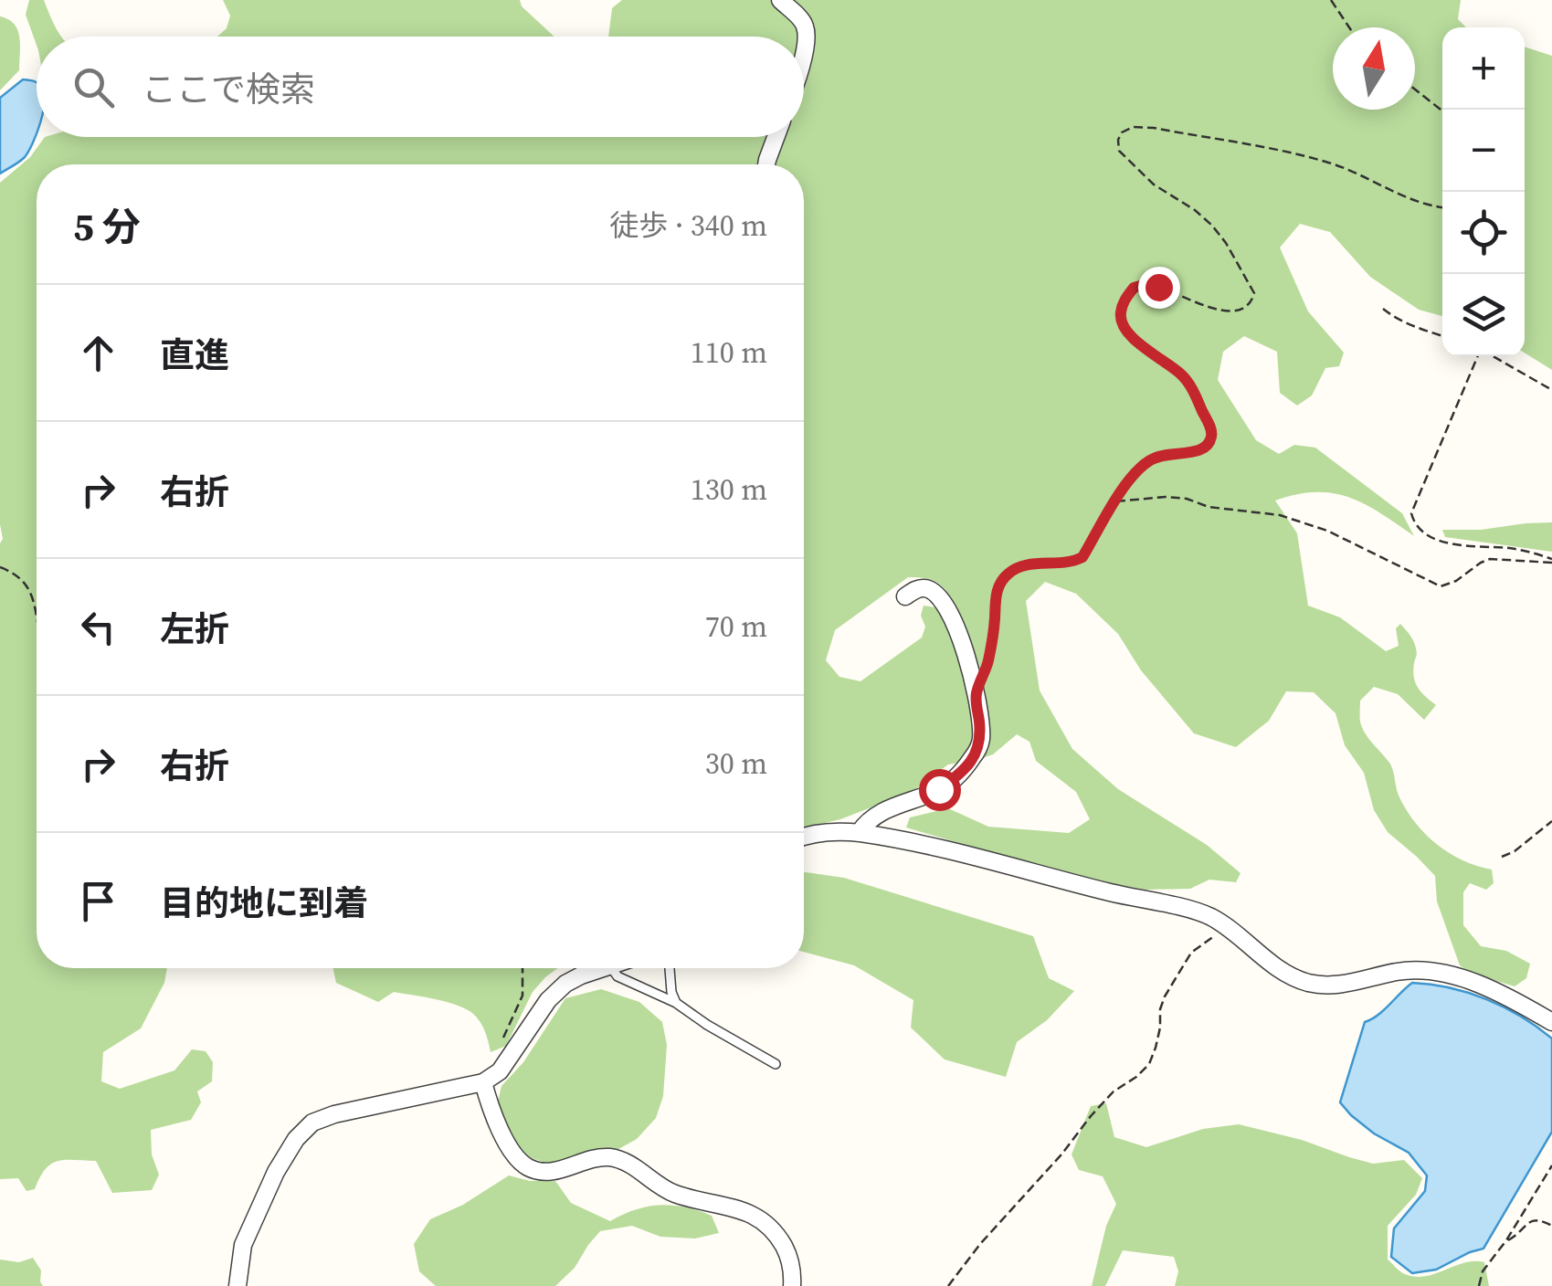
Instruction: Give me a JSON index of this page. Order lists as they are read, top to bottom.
{
  "north": "top",
  "page": {
    "map_buttons": ["+", "−"],
    "search": "ここで検索",
    "heading": ["5 分", "徒歩 · 340 m"],
    "list": [
      ["直進", "110 m"],
      ["右折", "130 m"],
      ["左折", "70 m"],
      ["右折", "30 m"],
      "目的地に到着"
    ]
  }
}
